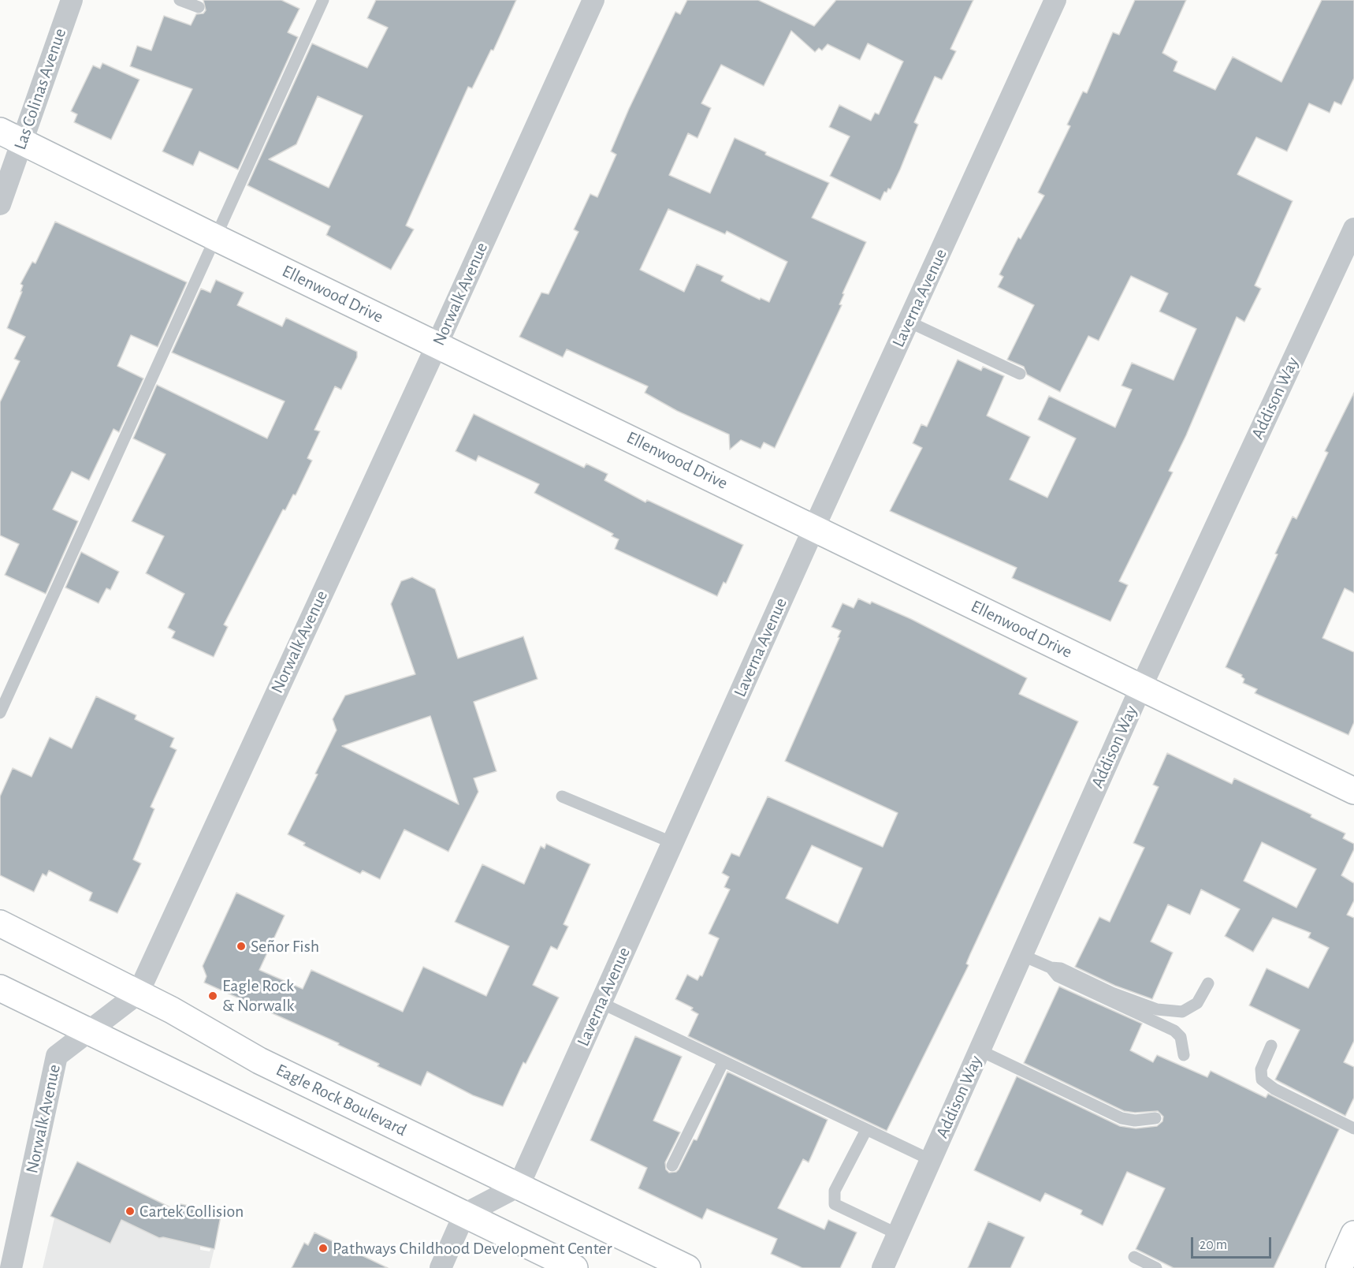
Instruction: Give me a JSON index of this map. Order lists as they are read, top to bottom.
{
  "streets": {
    "street": [
      "Las Colinas Avenue",
      "Ellenwood Drive",
      "Norwalk Avenue",
      "Laverna Avenue",
      "Addison Way",
      "Eagle Rock Boulevard"
    ]
  },
  "crossings": [
    ["Las Colinas Avenue", "Ellenwood Drive"],
    ["Ellenwood Drive", "Norwalk Avenue"],
    ["Ellenwood Drive", "Laverna Avenue"],
    ["Ellenwood Drive", "Addison Way"],
    ["Norwalk Avenue", "Eagle Rock Boulevard"],
    ["Laverna Avenue", "Eagle Rock Boulevard"]
  ],
  "places": [
    "Señor Fish",
    "Eagle Rock & Norwalk",
    "Cartek Collision",
    "Pathways Childhood Development Center"
  ],
  "scale_bar": "20 m"
}
